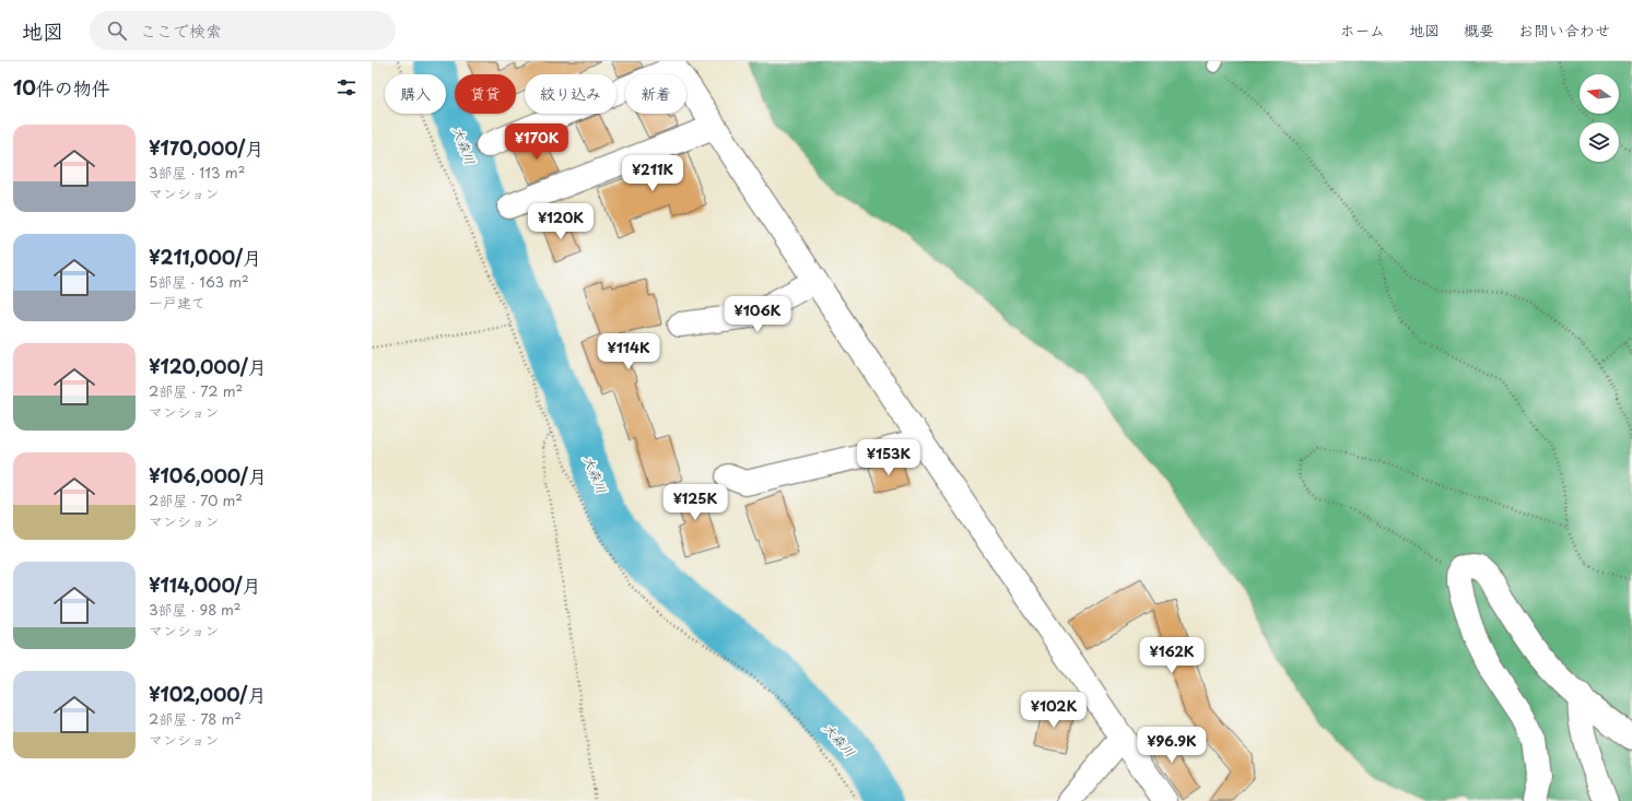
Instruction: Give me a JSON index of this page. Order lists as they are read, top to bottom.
{
  "water": ["大森川"],
  "north": "left",
  "page": {
    "header": "地図",
    "search": "ここで検索",
    "nav": [
      "ホーム",
      "地図",
      "概要",
      "お問い合わせ"
    ],
    "heading": "10件の物件",
    "chip": [
      "購入",
      "賃貸",
      "絞り込み",
      "新着"
    ],
    "list": [
      {
        "name": "¥170,000/月",
        "note": "3部屋 · 113 m² · マンション"
      },
      {
        "name": "¥211,000/月",
        "note": "5部屋 · 163 m² · 一戸建て"
      },
      {
        "name": "¥120,000/月",
        "note": "2部屋 · 72 m² · マンション"
      },
      {
        "name": "¥106,000/月",
        "note": "2部屋 · 70 m² · マンション"
      },
      {
        "name": "¥114,000/月",
        "note": "3部屋 · 98 m² · マンション"
      },
      {
        "name": "¥102,000/月",
        "note": "2部屋 · 78 m² · マンション"
      }
    ],
    "price": [
      "¥170K",
      "¥211K",
      "¥120K",
      "¥106K",
      "¥114K",
      "¥153K",
      "¥125K",
      "¥162K",
      "¥102K",
      "¥96.9K"
    ]
  }
}
